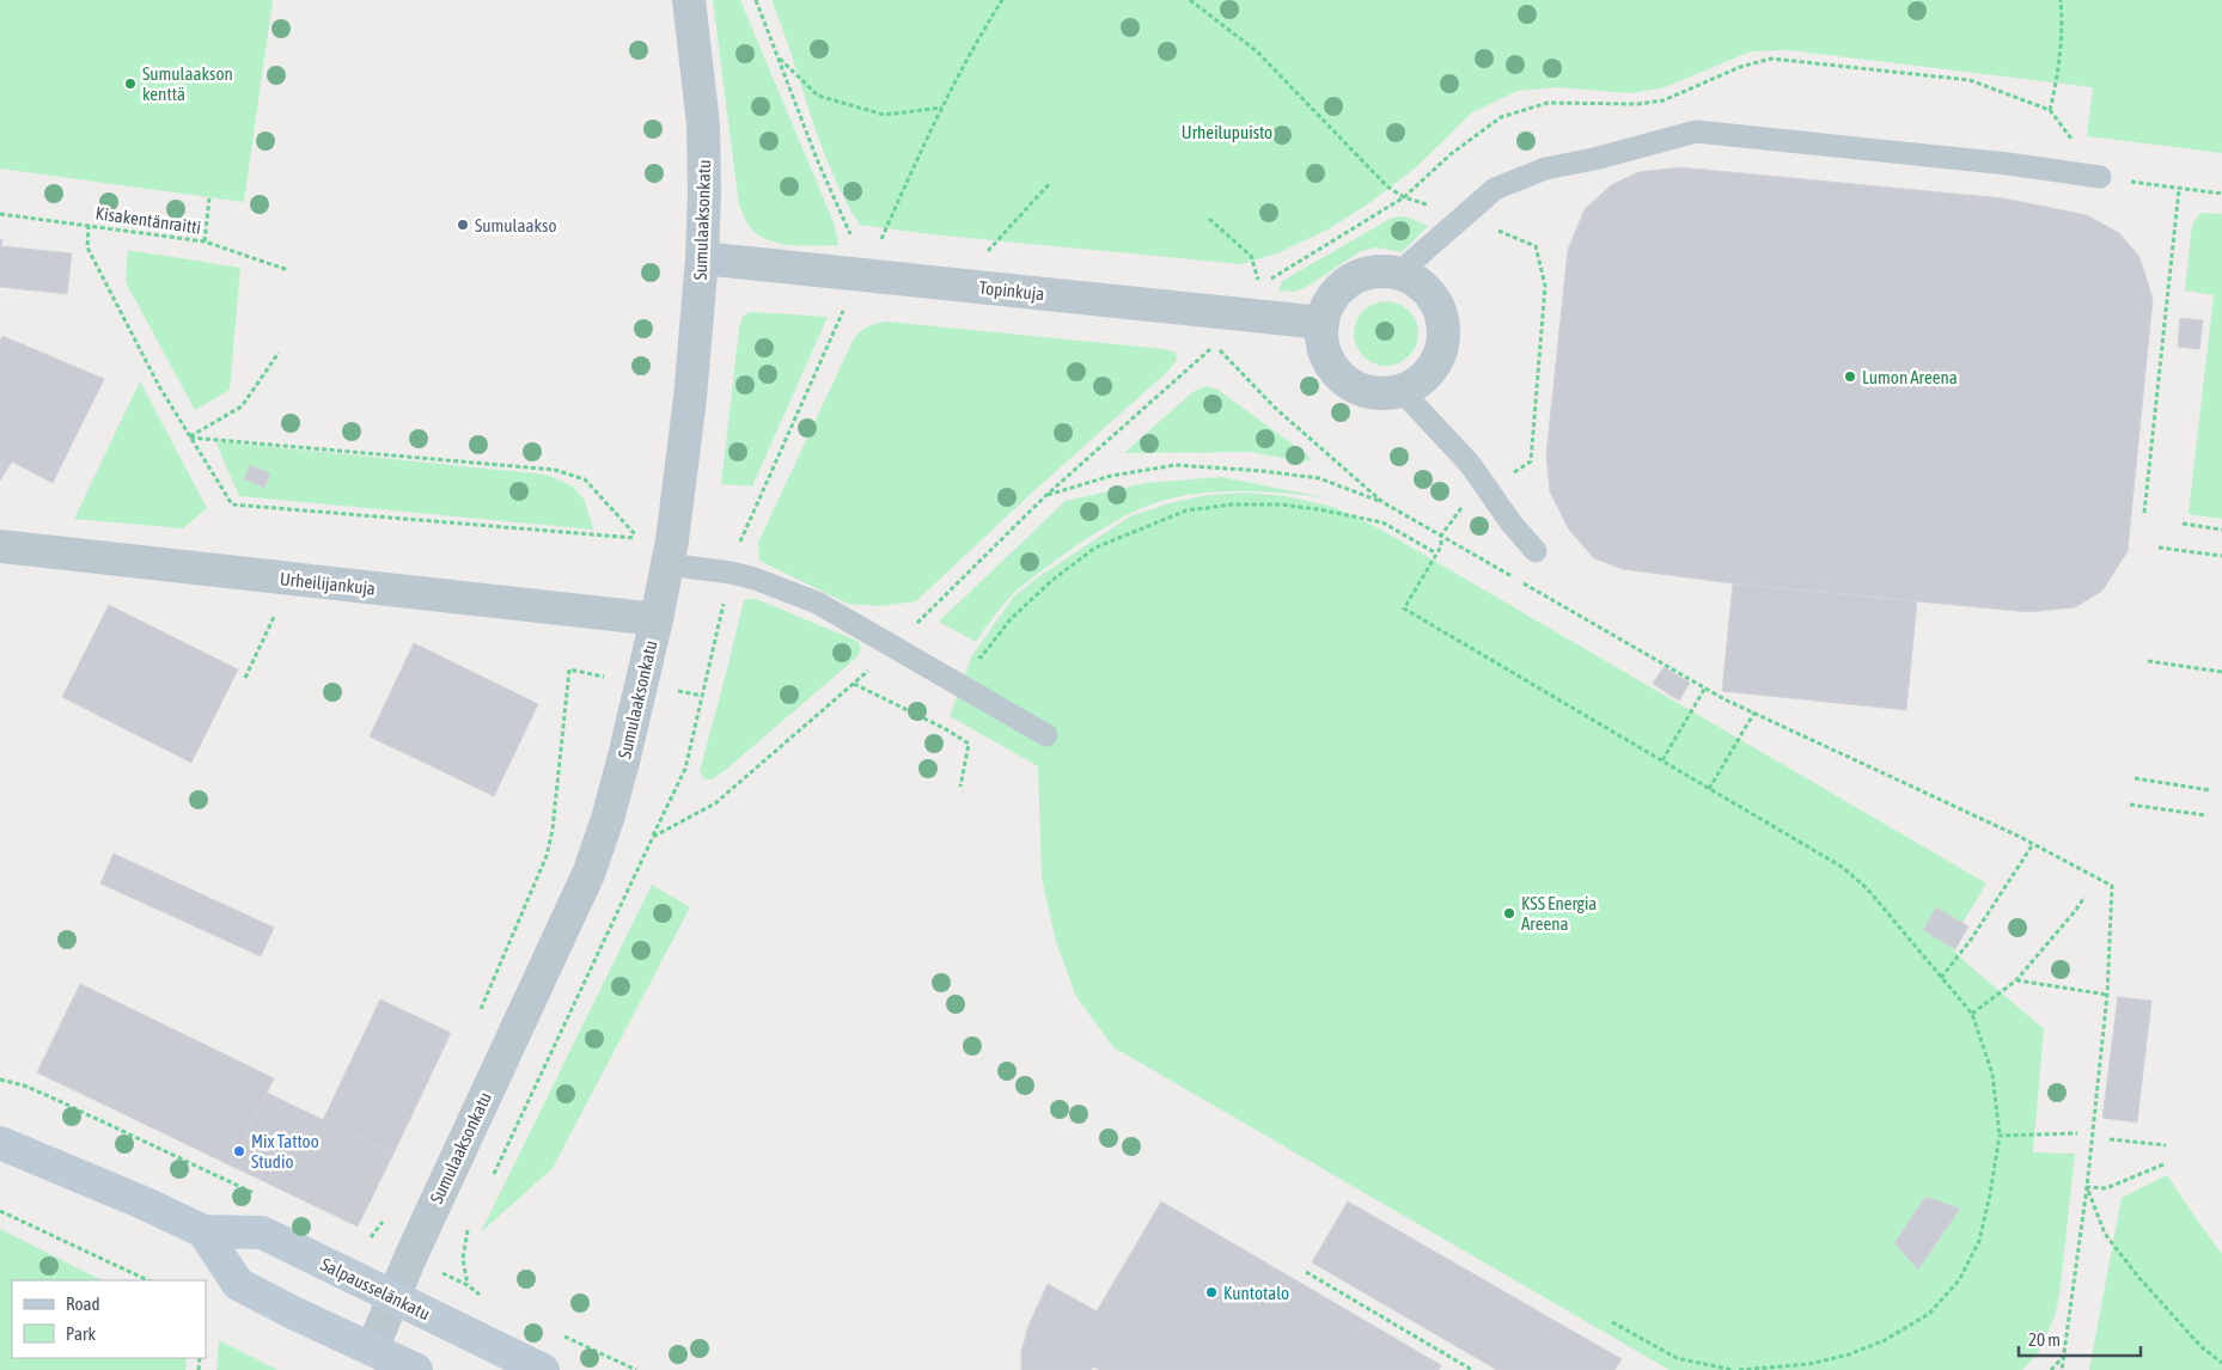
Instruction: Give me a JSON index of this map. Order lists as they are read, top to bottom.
{
  "streets": {
    "main road": ["Salpausselänkatu"],
    "street": ["Sumulaaksonkatu", "Topinkuja", "Urheilijankuja"],
    "path": ["Kisakentänraitti"]
  },
  "crossings": [
    ["Sumulaaksonkatu", "Topinkuja"],
    ["Sumulaaksonkatu", "Urheilijankuja"],
    ["Sumulaaksonkatu", "Salpausselänkatu"]
  ],
  "parks": ["Urheilupuisto"],
  "places": [
    "Sumulaakson kenttä",
    "Sumulaakso",
    "Lumon Areena",
    "KSS Energia Areena",
    "Mix Tattoo Studio",
    "Kuntotalo"
  ],
  "legend": ["Road", "Park"],
  "scale_bar": "20 m"
}
